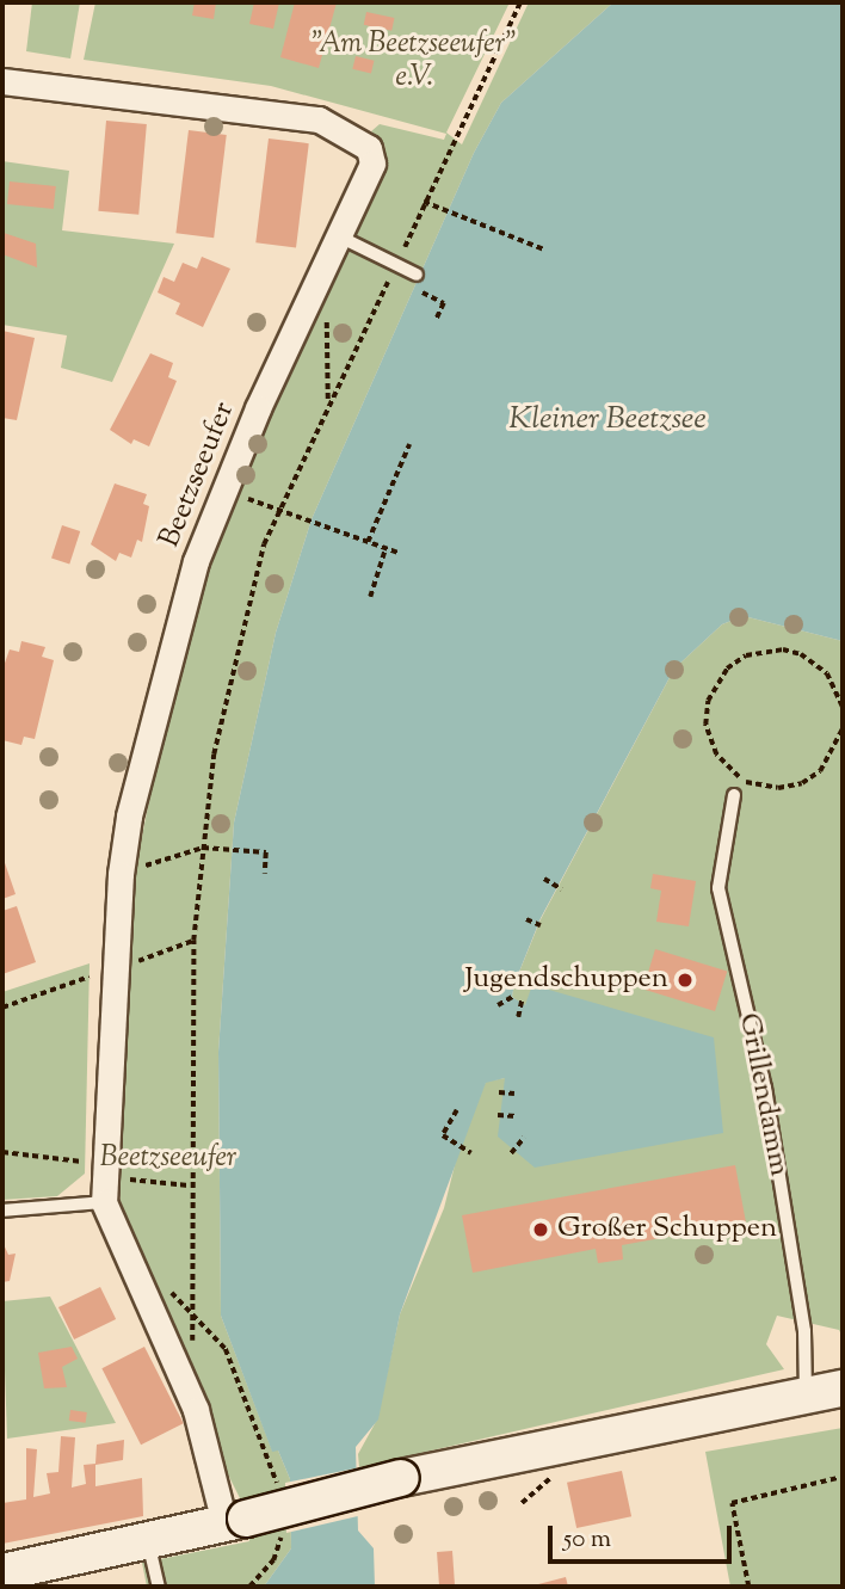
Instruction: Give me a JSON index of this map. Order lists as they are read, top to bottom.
{
  "streets": {
    "street": ["Beetzseeufer"],
    "lane": ["Grillendamm"]
  },
  "water": ["Kleiner Beetzsee"],
  "parks": ["\"Am Beetzseeufer\" e.V.", "Beetzseeufer"],
  "places": ["Jugendschuppen", "Großer Schuppen"],
  "scale_bar": "50 m"
}
